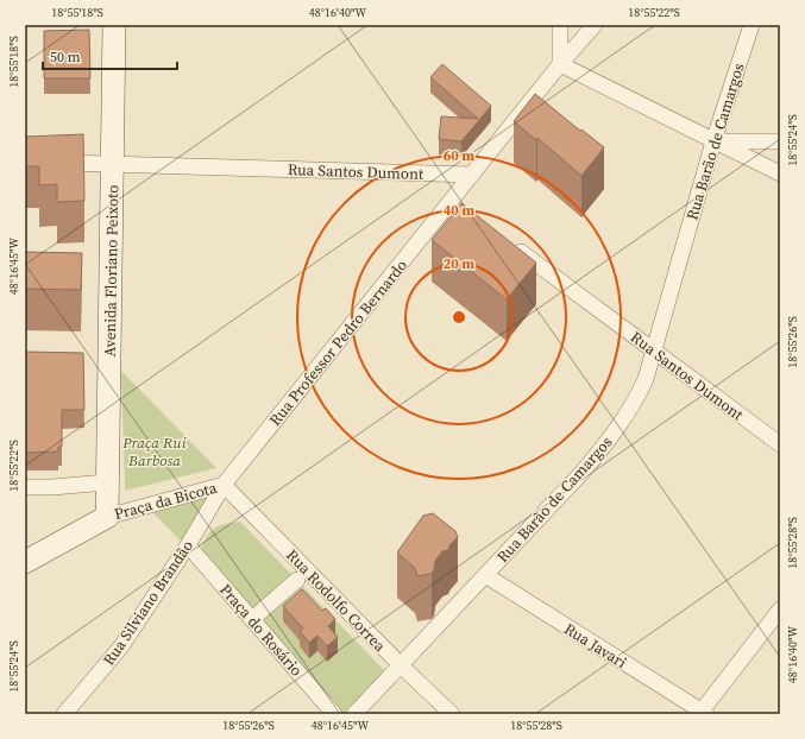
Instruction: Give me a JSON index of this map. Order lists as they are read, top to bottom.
{
  "streets": {
    "street": [
      "Rua Barão de Camargos",
      "Rua Santos Dumont",
      "Avenida Floriano Peixoto",
      "Rua Professor Pedro Bernardo",
      "Praça da Bicota",
      "Rua Rodolfo Correa",
      "Rua Silviano Brandão",
      "Praça do Rosário",
      "Rua Javari"
    ]
  },
  "crossings": [
    ["Rua Barão de Camargos", "Rua Santos Dumont"],
    ["Rua Barão de Camargos", "Rua Rodolfo Correa"],
    ["Rua Barão de Camargos", "Rua Javari"],
    ["Rua Santos Dumont", "Avenida Floriano Peixoto"],
    ["Rua Santos Dumont", "Rua Professor Pedro Bernardo"],
    ["Avenida Floriano Peixoto", "Praça da Bicota"],
    ["Rua Professor Pedro Bernardo", "Praça da Bicota"],
    ["Rua Professor Pedro Bernardo", "Rua Rodolfo Correa"],
    ["Rua Professor Pedro Bernardo", "Rua Silviano Brandão"],
    ["Praça da Bicota", "Rua Rodolfo Correa"],
    ["Praça da Bicota", "Rua Silviano Brandão"],
    ["Rua Rodolfo Correa", "Rua Silviano Brandão"],
    ["Rua Silviano Brandão", "Praça do Rosário"]
  ],
  "parks": ["Praça Rui Barbosa"],
  "scale_bar": "50 m",
  "coordinates": [
    "18°55'18\"S",
    "48°16'40\"W",
    "18°55'22\"S",
    "18°55'24\"S",
    "48°16'45\"W",
    "18°55'26\"S",
    "18°55'28\"S"
  ],
  "rings": ["60 m", "40 m", "20 m"]
}
